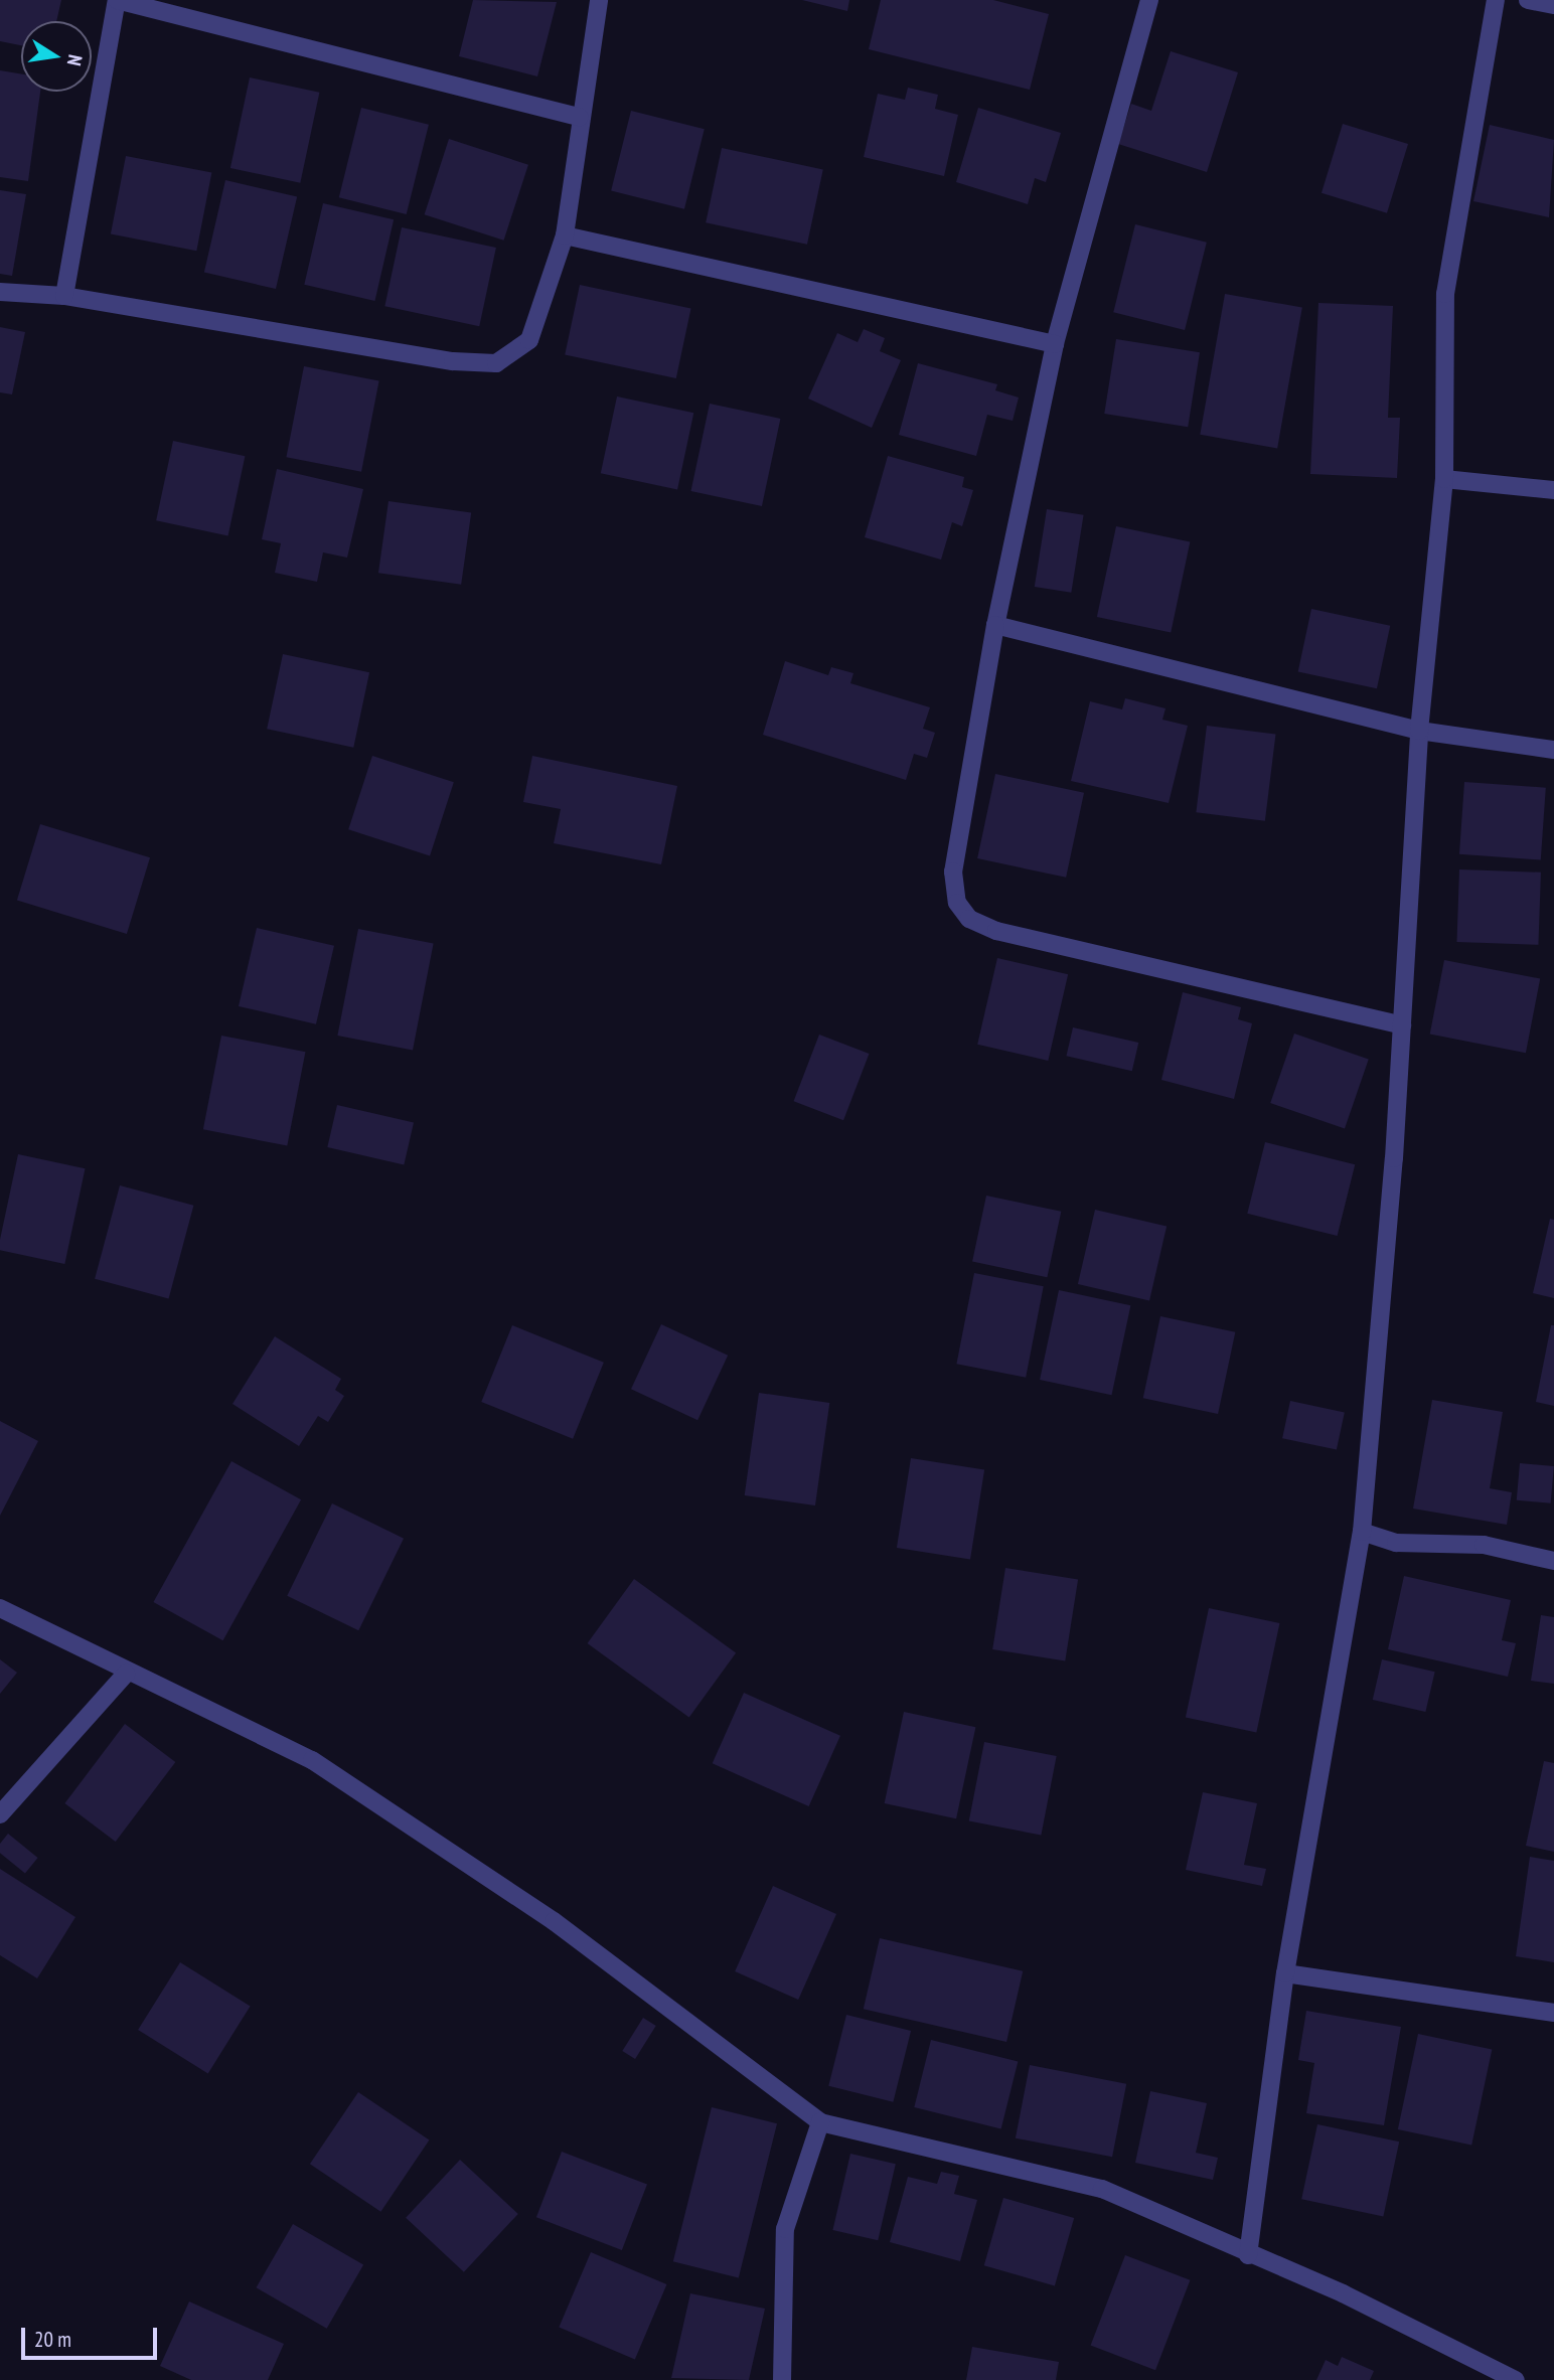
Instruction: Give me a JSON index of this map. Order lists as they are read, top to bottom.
{
  "scale_bar": "20 m",
  "north": "right"
}
